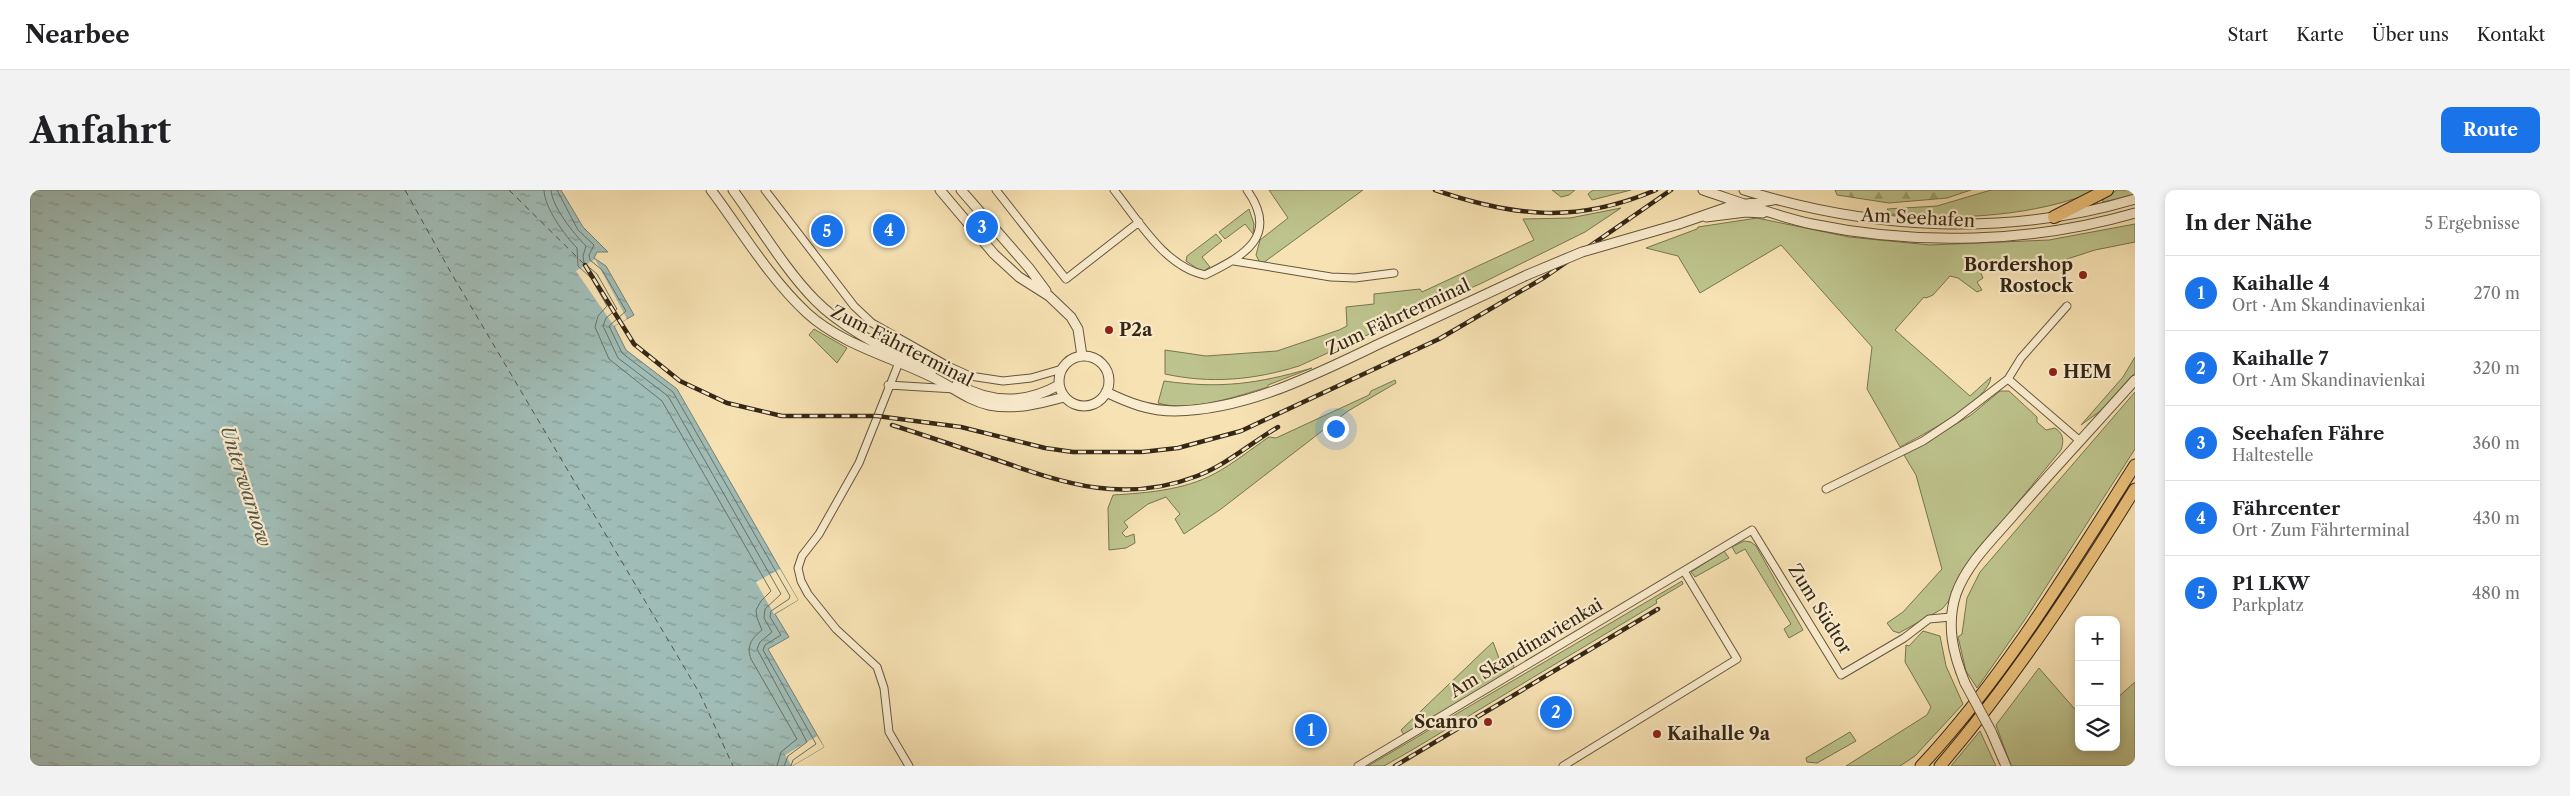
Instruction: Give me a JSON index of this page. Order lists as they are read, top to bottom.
{
  "streets": {
    "street": [
      "Am Seehafen",
      "Zum Fährterminal",
      "Zum Südtor",
      "Am Skandinavienkai"
    ]
  },
  "crossings": [
    ["Am Seehafen", "Zum Fährterminal"],
    ["Zum Südtor", "Am Skandinavienkai"]
  ],
  "water": ["Unterwarnow"],
  "places": [
    "Bordershop Rostock",
    "P2a",
    "HEM",
    "Scanro",
    "Kaihalle 9a"
  ],
  "page": {
    "header": "Nearbee",
    "nav": [
      "Start",
      "Karte",
      "Über uns",
      "Kontakt"
    ],
    "buttons": "Route",
    "title": "Anfahrt",
    "heading": ["In der Nähe", "5 Ergebnisse"],
    "pins": [
      "3",
      "4",
      "5",
      "2",
      "1"
    ],
    "list": [
      {
        "mark": "1",
        "name": "Kaihalle 4",
        "note": "Ort · Am Skandinavienkai",
        "value": "270 m"
      },
      {
        "mark": "2",
        "name": "Kaihalle 7",
        "note": "Ort · Am Skandinavienkai",
        "value": "320 m"
      },
      {
        "mark": "3",
        "name": "Seehafen Fähre",
        "note": "Haltestelle",
        "value": "360 m"
      },
      {
        "mark": "4",
        "name": "Fährcenter",
        "note": "Ort · Zum Fährterminal",
        "value": "430 m"
      },
      {
        "mark": "5",
        "name": "P1 LKW",
        "note": "Parkplatz",
        "value": "480 m"
      }
    ],
    "map_buttons": ["+", "−"]
  }
}
